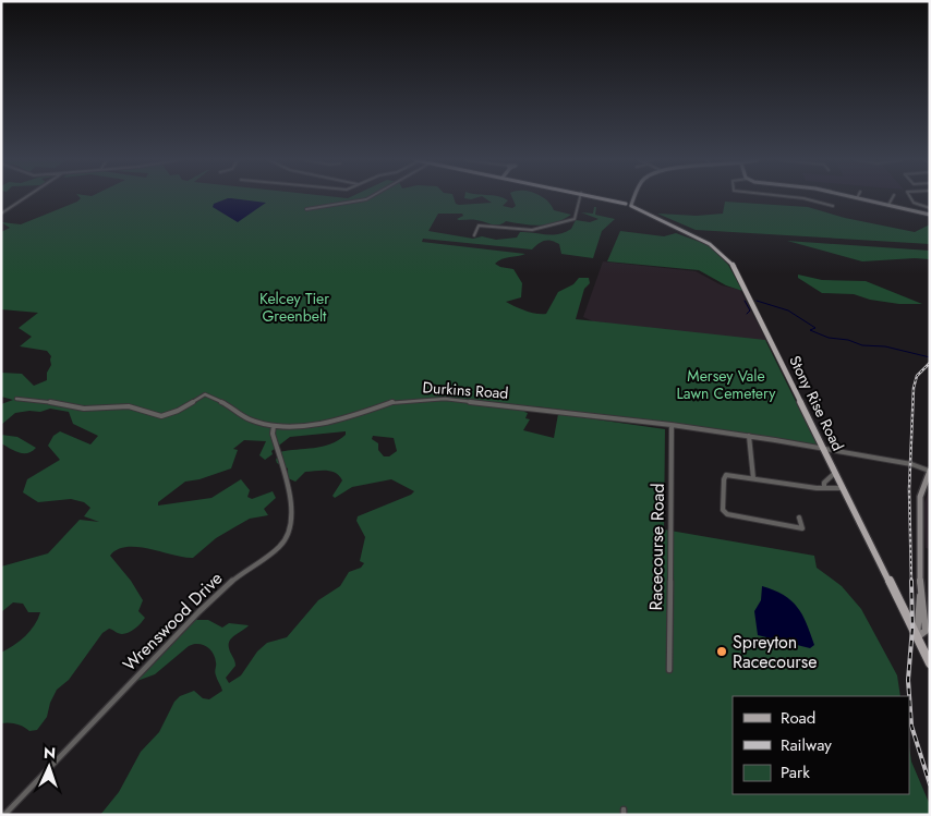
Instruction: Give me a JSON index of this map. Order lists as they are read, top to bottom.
{
  "streets": {
    "main road": ["Stony Rise Road"],
    "street": ["Durkins Road", "Racecourse Road", "Wrenswood Drive"]
  },
  "crossings": [
    ["Durkins Road", "Stony Rise Road"],
    ["Durkins Road", "Racecourse Road"],
    ["Durkins Road", "Wrenswood Drive"]
  ],
  "parks": ["Kelcey Tier Greenbelt", "Mersey Vale Lawn Cemetery"],
  "places": ["Spreyton Racecourse"],
  "legend": ["Road", "Railway", "Park"],
  "north": "top"
}
